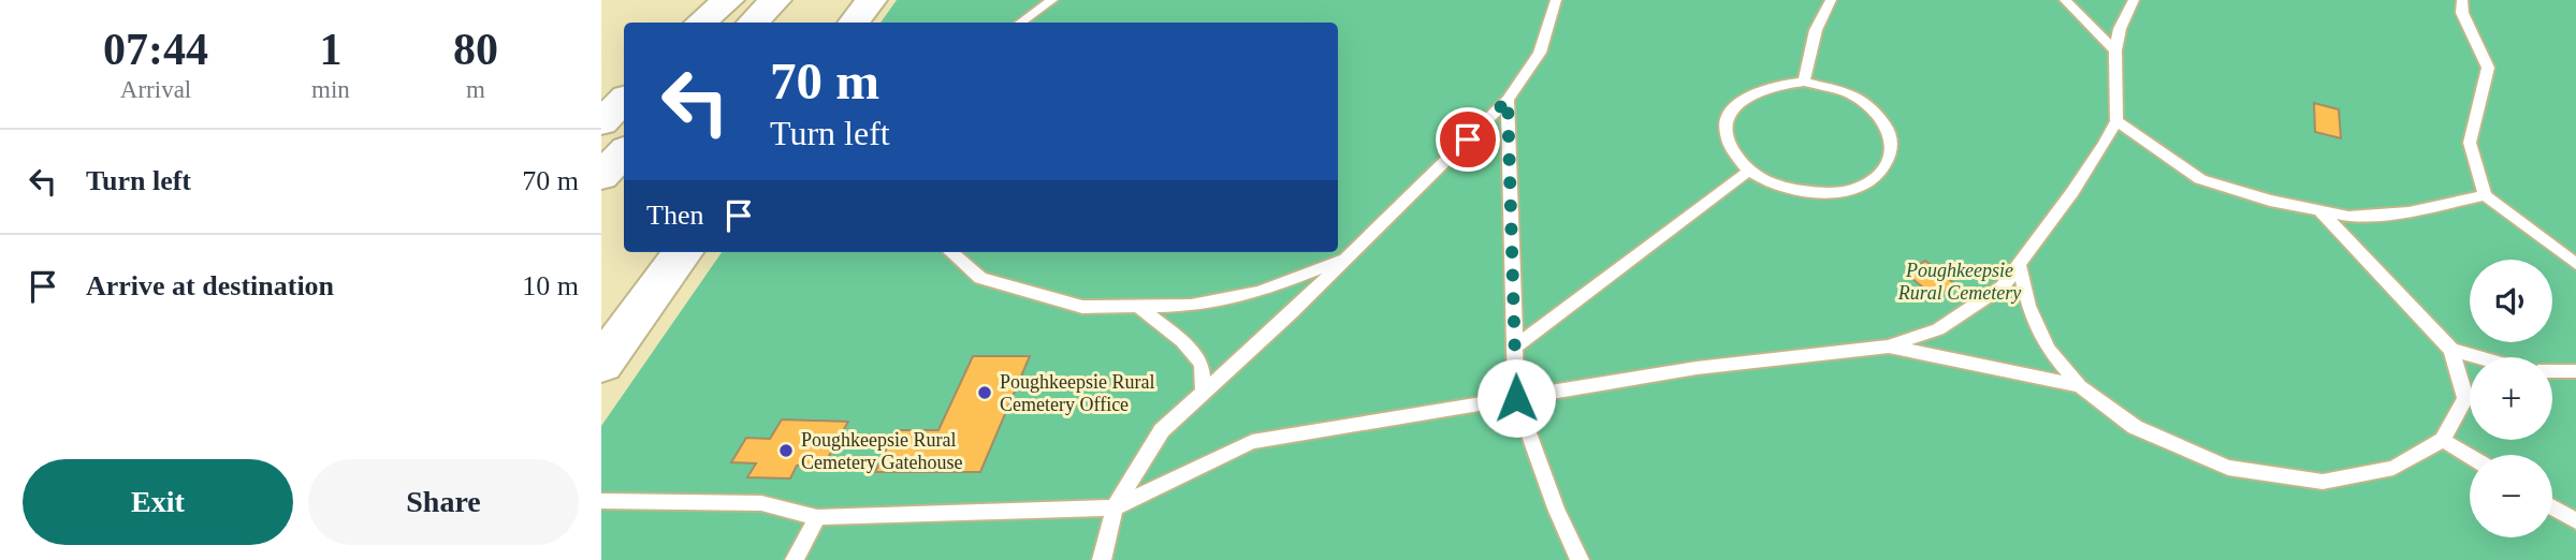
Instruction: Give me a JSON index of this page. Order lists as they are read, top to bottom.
{
  "parks": ["Poughkeepsie Rural Cemetery"],
  "places": ["Poughkeepsie Rural Cemetery Office", "Poughkeepsie Rural Cemetery Gatehouse"],
  "page": {
    "eta": [
      "07:44",
      "Arrival",
      "1",
      "min",
      "80",
      "m"
    ],
    "turn": ["70 m", "Turn left"],
    "list": [
      {
        "name": "Turn left",
        "value": "70 m"
      },
      {
        "name": "Arrive at destination",
        "value": "10 m"
      }
    ],
    "then": "Then",
    "map_buttons": ["+", "−"],
    "buttons": ["Exit", "Share"]
  }
}
